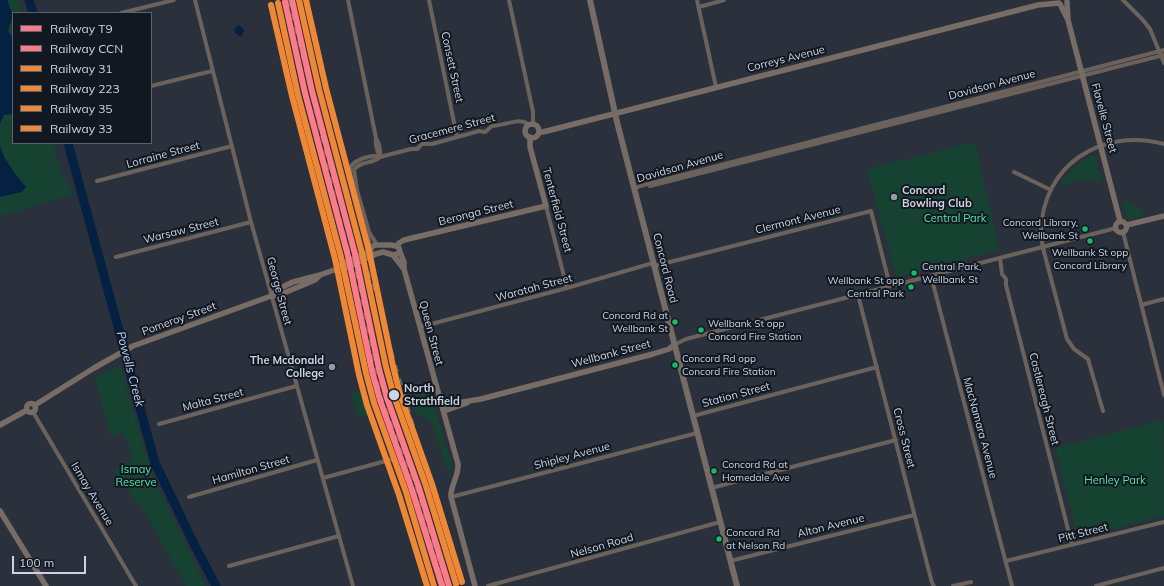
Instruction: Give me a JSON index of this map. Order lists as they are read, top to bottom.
{
  "streets": {
    "main road": ["Concord Road"],
    "street": [
      "Correys Avenue",
      "Consett Street",
      "Davidson Avenue",
      "Flavelle Street",
      "Gracemere Street",
      "Lorraine Street",
      "Tenterfield Street",
      "Beronga Street",
      "Clermont Avenue",
      "Warsaw Street",
      "Waratah Street",
      "George Street",
      "Pomeroy Street",
      "Queen Street",
      "Wellbank Street",
      "Station Street",
      "Castlereagh Street",
      "Malta Street",
      "MacNamara Avenue",
      "Cross Street",
      "Shipley Avenue",
      "Hamilton Street",
      "Ismay Avenue",
      "Alton Avenue",
      "Pitt Street",
      "Nelson Road"
    ]
  },
  "crossings": [
    ["Correys Avenue", "Flavelle Street"],
    ["Correys Avenue", "Gracemere Street"],
    ["Correys Avenue", "Tenterfield Street"],
    ["Correys Avenue", "Concord Road"],
    ["Consett Street", "Gracemere Street"],
    ["Davidson Avenue", "Flavelle Street"],
    ["Davidson Avenue", "Concord Road"],
    ["Flavelle Street", "Wellbank Street"],
    ["Gracemere Street", "Tenterfield Street"],
    ["Lorraine Street", "George Street"],
    ["Tenterfield Street", "Beronga Street"],
    ["Tenterfield Street", "Waratah Street"],
    ["Beronga Street", "Queen Street"],
    ["Clermont Avenue", "Concord Road"],
    ["Clermont Avenue", "Waratah Street"],
    ["Clermont Avenue", "Wellbank Street"],
    ["Warsaw Street", "George Street"],
    ["Concord Road", "Waratah Street"],
    ["Concord Road", "Wellbank Street"],
    ["Concord Road", "Station Street"],
    ["Concord Road", "Shipley Avenue"],
    ["Concord Road", "Alton Avenue"],
    ["Concord Road", "Nelson Road"],
    ["Waratah Street", "Queen Street"],
    ["George Street", "Pomeroy Street"],
    ["George Street", "Malta Street"],
    ["George Street", "Hamilton Street"],
    ["Pomeroy Street", "Ismay Avenue"],
    ["Queen Street", "Wellbank Street"],
    ["Queen Street", "Shipley Avenue"],
    ["Wellbank Street", "Castlereagh Street"],
    ["Wellbank Street", "MacNamara Avenue"],
    ["Wellbank Street", "Cross Street"],
    ["Station Street", "Cross Street"],
    ["Castlereagh Street", "Pitt Street"],
    ["MacNamara Avenue", "Pitt Street"],
    ["Cross Street", "Alton Avenue"]
  ],
  "water": ["Powells Creek"],
  "parks": ["Central Park", "Ismay Reserve", "Henley Park"],
  "places": [
    "Concord Bowling Club",
    "Concord Library, Wellbank St",
    "Wellbank St opp Concord Library",
    "Central Park, Wellbank St",
    "Wellbank St opp Central Park",
    "Concord Rd at Wellbank St",
    "Wellbank St opp Concord Fire Station",
    "Concord Rd opp Concord Fire Station",
    "The Mcdonald College",
    "North Strathfield",
    "Concord Rd at Homedale Ave",
    "Concord Rd at Nelson Rd"
  ],
  "lines": [
    "rail line T9",
    "rail line 31",
    "rail line 35",
    "rail line CCN",
    "rail line 223",
    "rail line 33"
  ],
  "legend": [
    "Railway T9",
    "Railway CCN",
    "Railway 31",
    "Railway 223",
    "Railway 35",
    "Railway 33"
  ],
  "scale_bar": "100 m"
}
